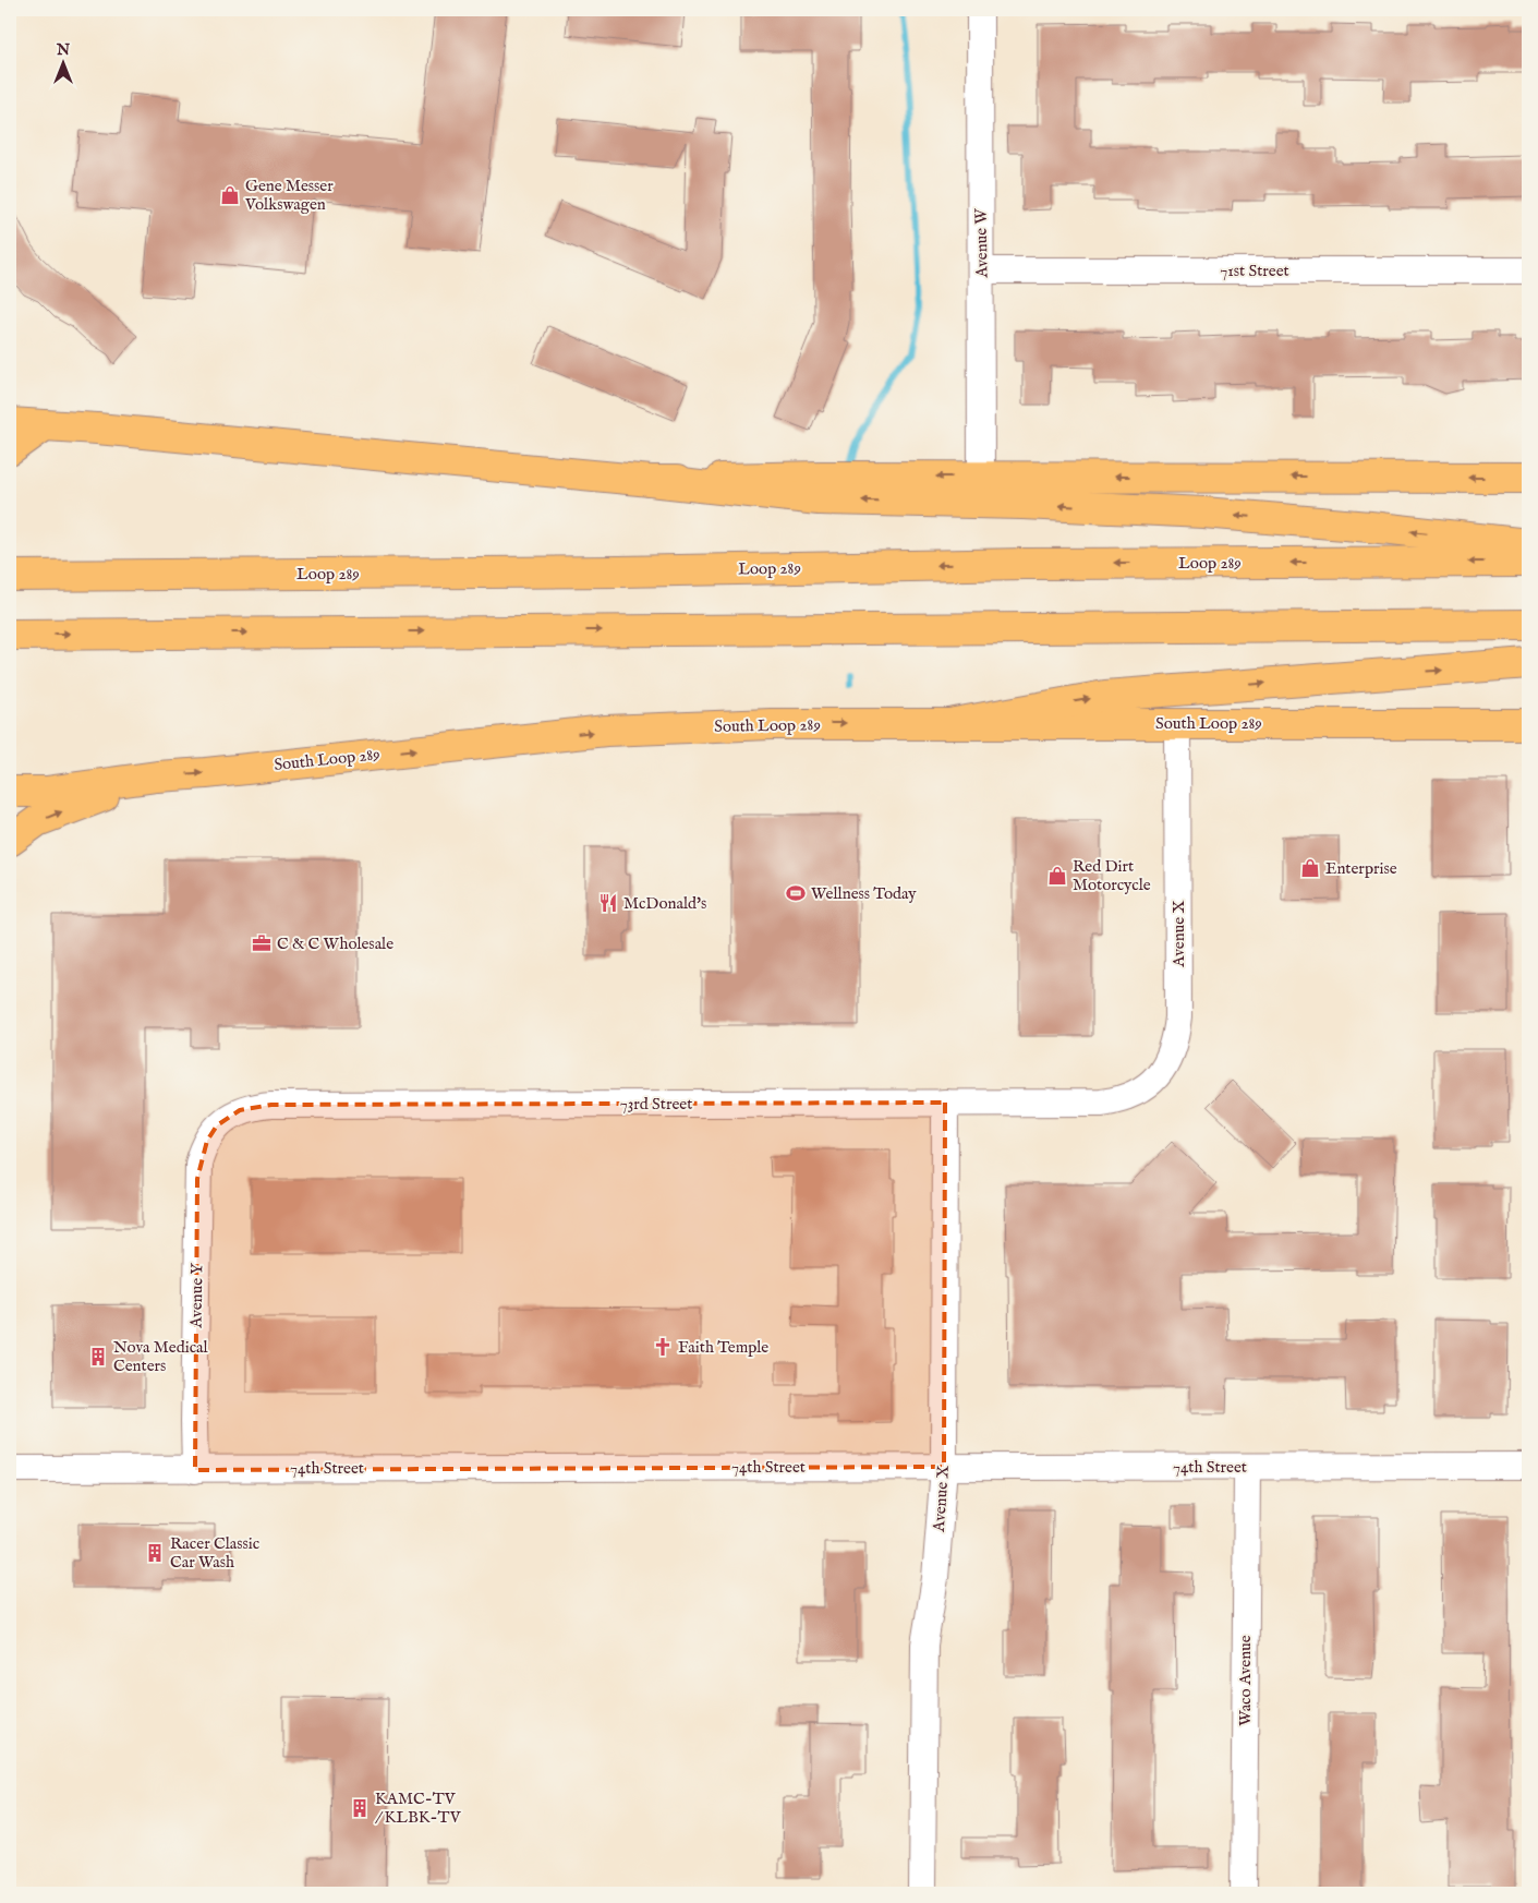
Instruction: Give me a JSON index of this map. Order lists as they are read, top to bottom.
{
  "streets": {
    "main road": ["Loop 289", "South Loop 289"],
    "street": [
      "Avenue W",
      "71st Street",
      "Avenue X",
      "73rd Street",
      "Avenue Y",
      "74th Street",
      "Waco Avenue"
    ]
  },
  "crossings": [
    ["Avenue W", "71st Street"],
    ["South Loop 289", "Avenue X"],
    ["Avenue X", "73rd Street"],
    ["Avenue X", "74th Street"],
    ["73rd Street", "Avenue Y"],
    ["Avenue Y", "74th Street"],
    ["74th Street", "Waco Avenue"]
  ],
  "places": {
    "shop": ["Gene Messer Volkswagen", "Enterprise", "Red Dirt Motorcycle"],
    "sports": ["Wellness Today"],
    "restaurant": ["McDonald's"],
    "office": ["C & C Wholesale"],
    "church": ["Faith Temple"],
    "building": ["Nova Medical Centers", "Racer Classic Car Wash", "KAMC-TV / KLBK-TV"]
  },
  "north": "top"
}
